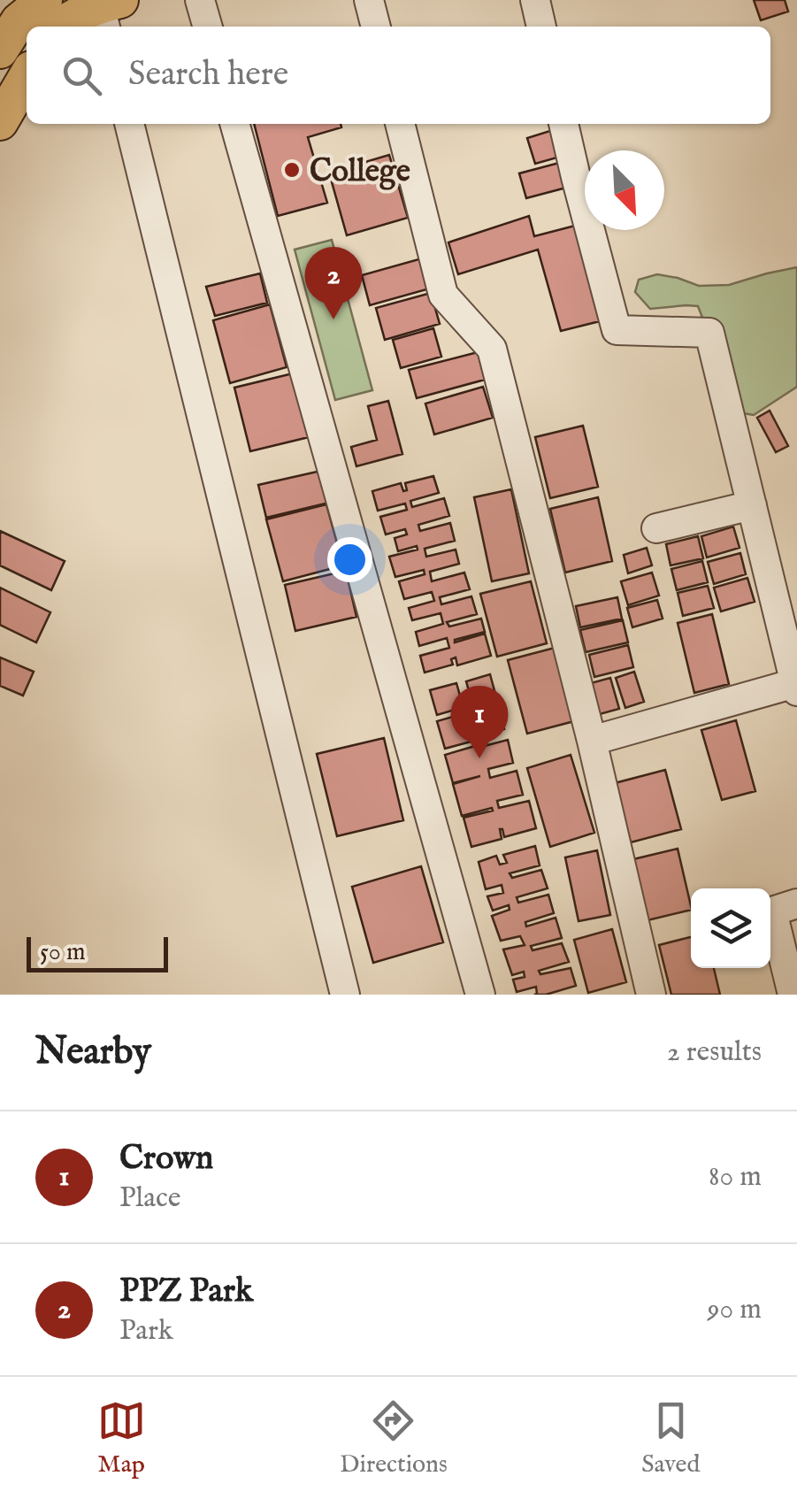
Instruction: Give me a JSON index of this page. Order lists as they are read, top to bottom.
{
  "places": ["College"],
  "scale_bar": "50 m",
  "north": "bottom right",
  "page": {
    "search": "Search here",
    "pins": ["2", "1"],
    "scale": "50 m",
    "heading": ["Nearby", "2 results"],
    "list": [
      {
        "mark": "1",
        "name": "Crown",
        "note": "Place",
        "value": "80 m"
      },
      {
        "mark": "2",
        "name": "PPZ Park",
        "note": "Park",
        "value": "90 m"
      }
    ],
    "nav": ["Map", "Directions", "Saved"]
  }
}
